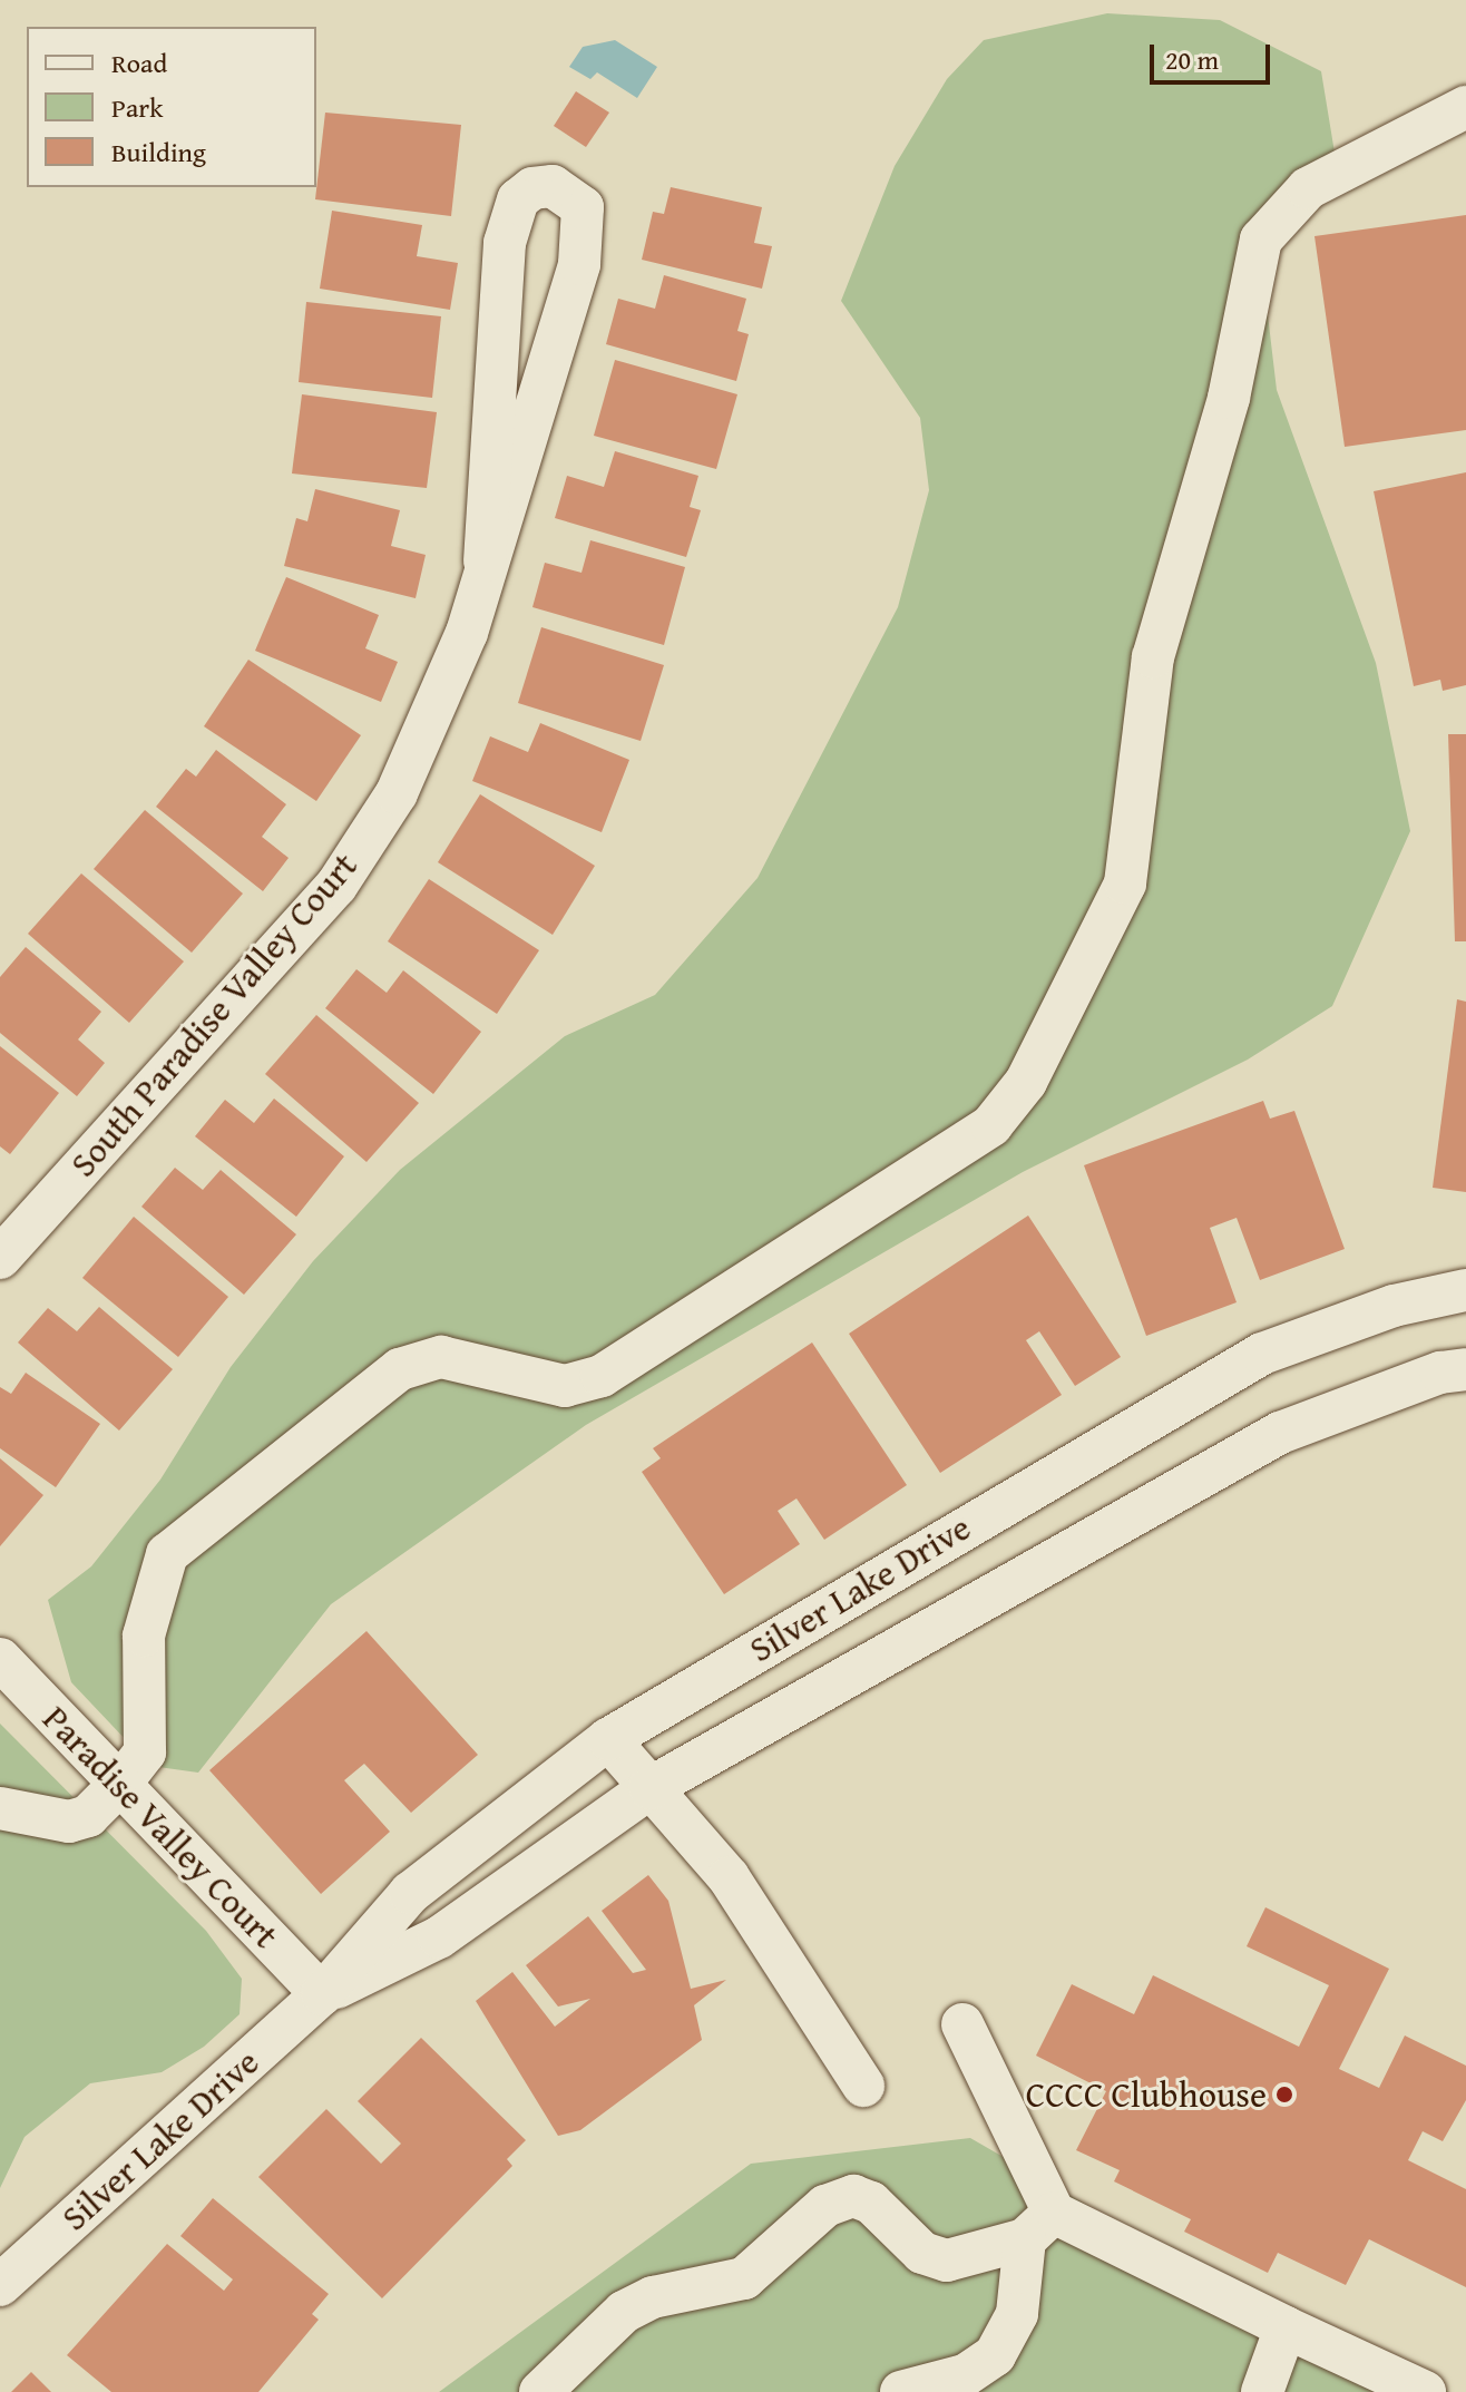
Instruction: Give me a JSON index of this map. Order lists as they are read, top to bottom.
{
  "streets": {
    "street": ["South Paradise Valley Court", "Silver Lake Drive", "Paradise Valley Court"]
  },
  "crossings": [
    ["Silver Lake Drive", "Paradise Valley Court"]
  ],
  "places": ["CCCC Clubhouse"],
  "legend": ["Road", "Park", "Building"],
  "scale_bar": "20 m"
}
